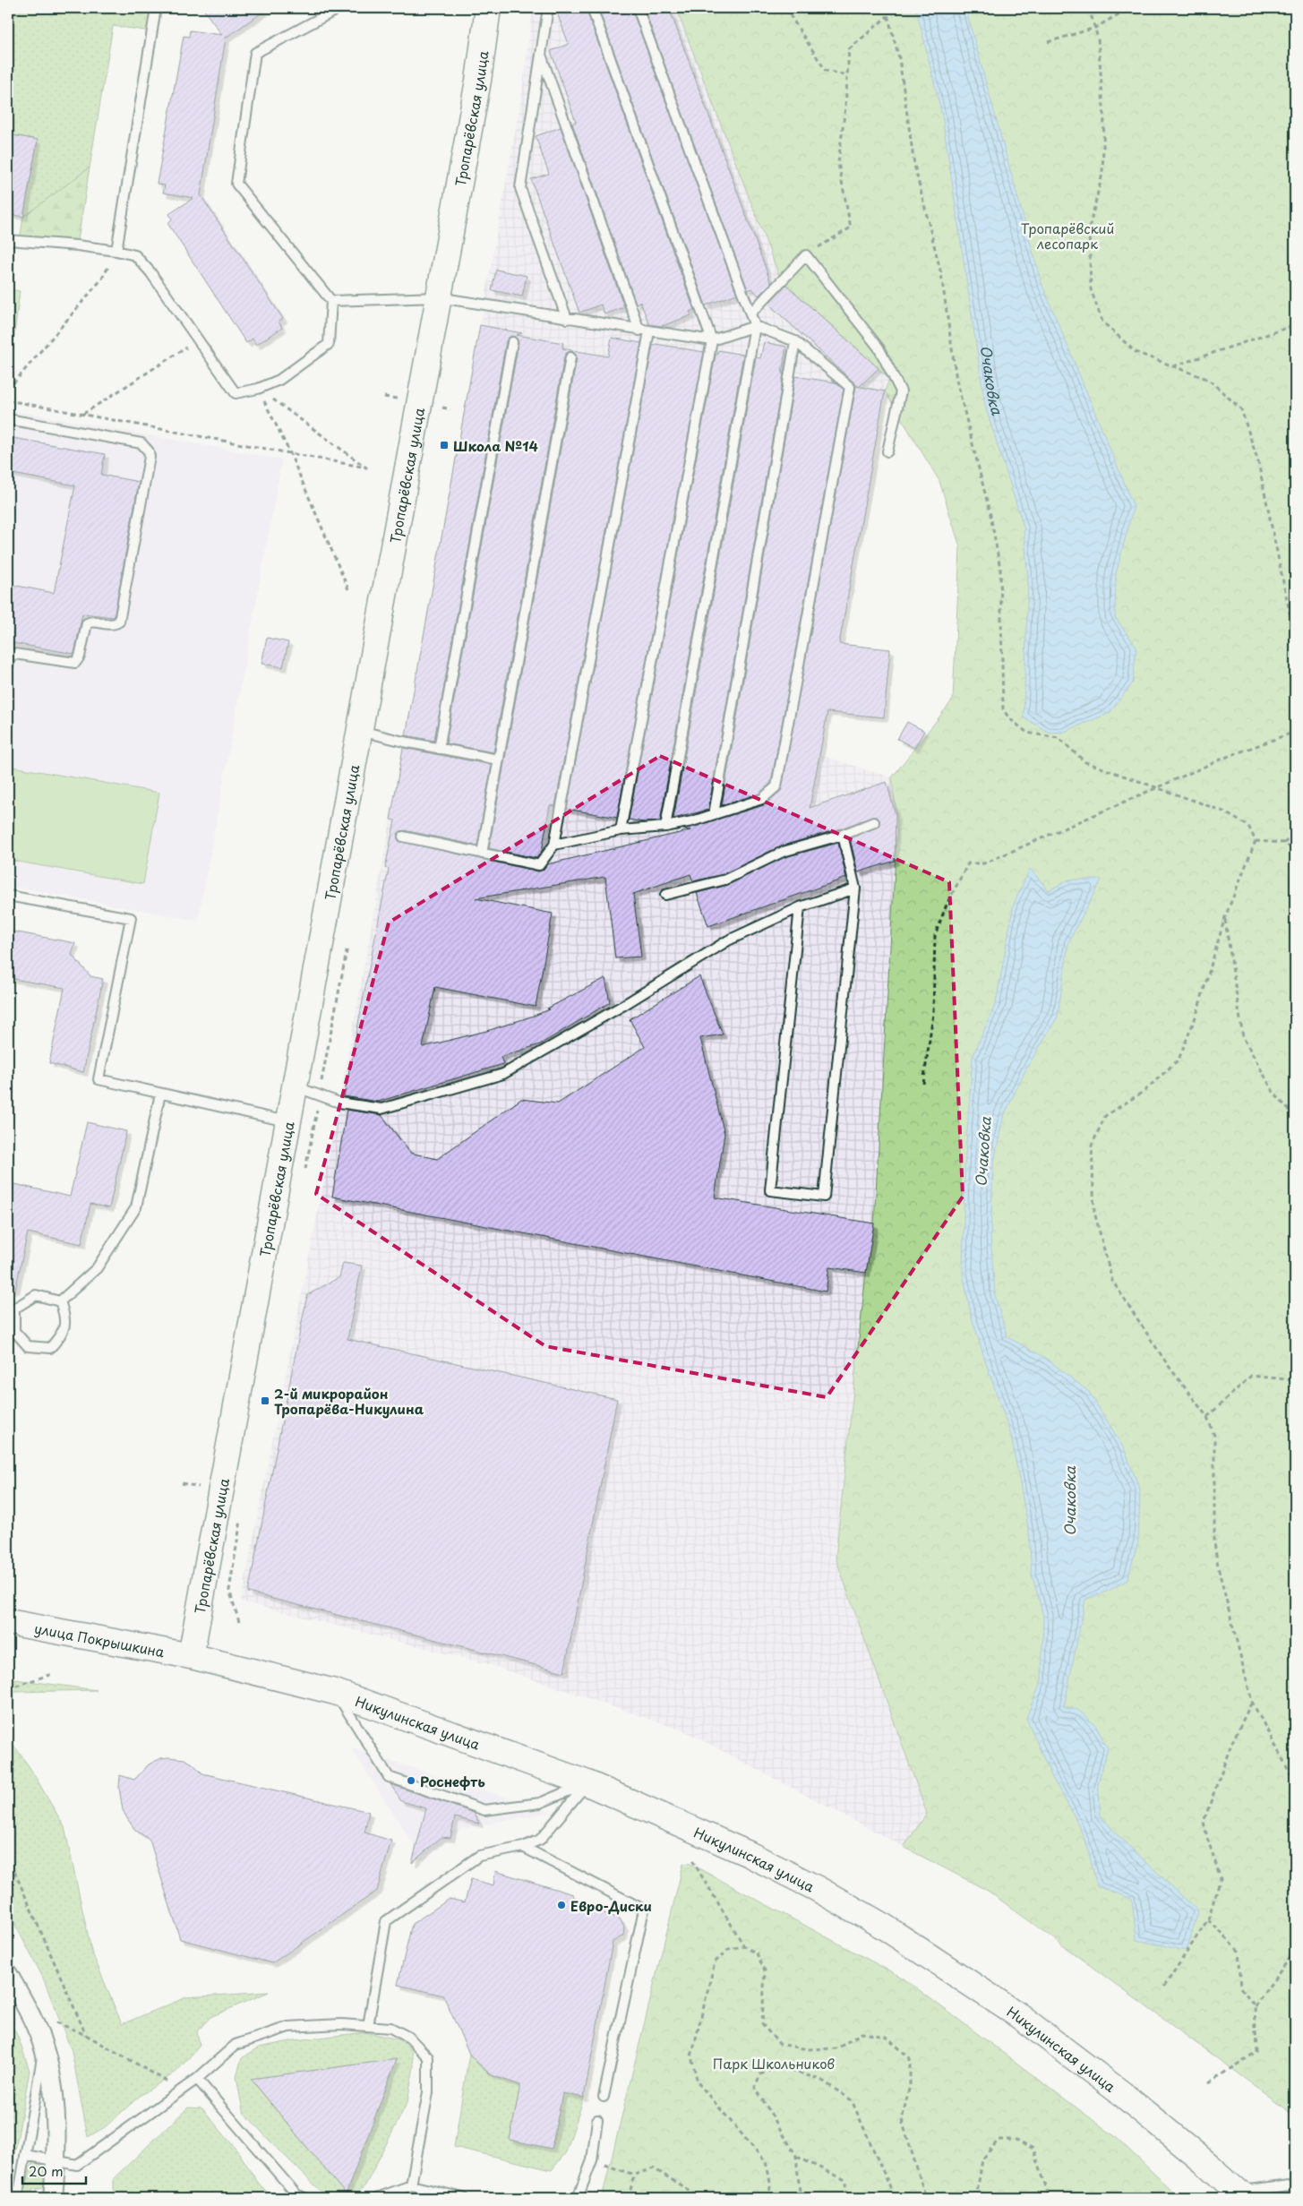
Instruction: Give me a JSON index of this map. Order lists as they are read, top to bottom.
{
  "streets": {
    "street": ["Тропарёвская улица", "улица Покрышкина", "Никулинская улица"]
  },
  "crossings": [
    ["Тропарёвская улица", "улица Покрышкина"],
    ["Тропарёвская улица", "Никулинская улица"],
    ["улица Покрышкина", "Никулинская улица"]
  ],
  "water": ["Очаковка"],
  "parks": ["Тропарёвский лесопарк", "Парк Школьников"],
  "places": {
    "transit": ["Школа №14", "2-й микрорайон Тропарёва-Никулина"],
    "other": ["Роснефть", "Евро-Диски"]
  },
  "scale_bar": "20 m"
}
